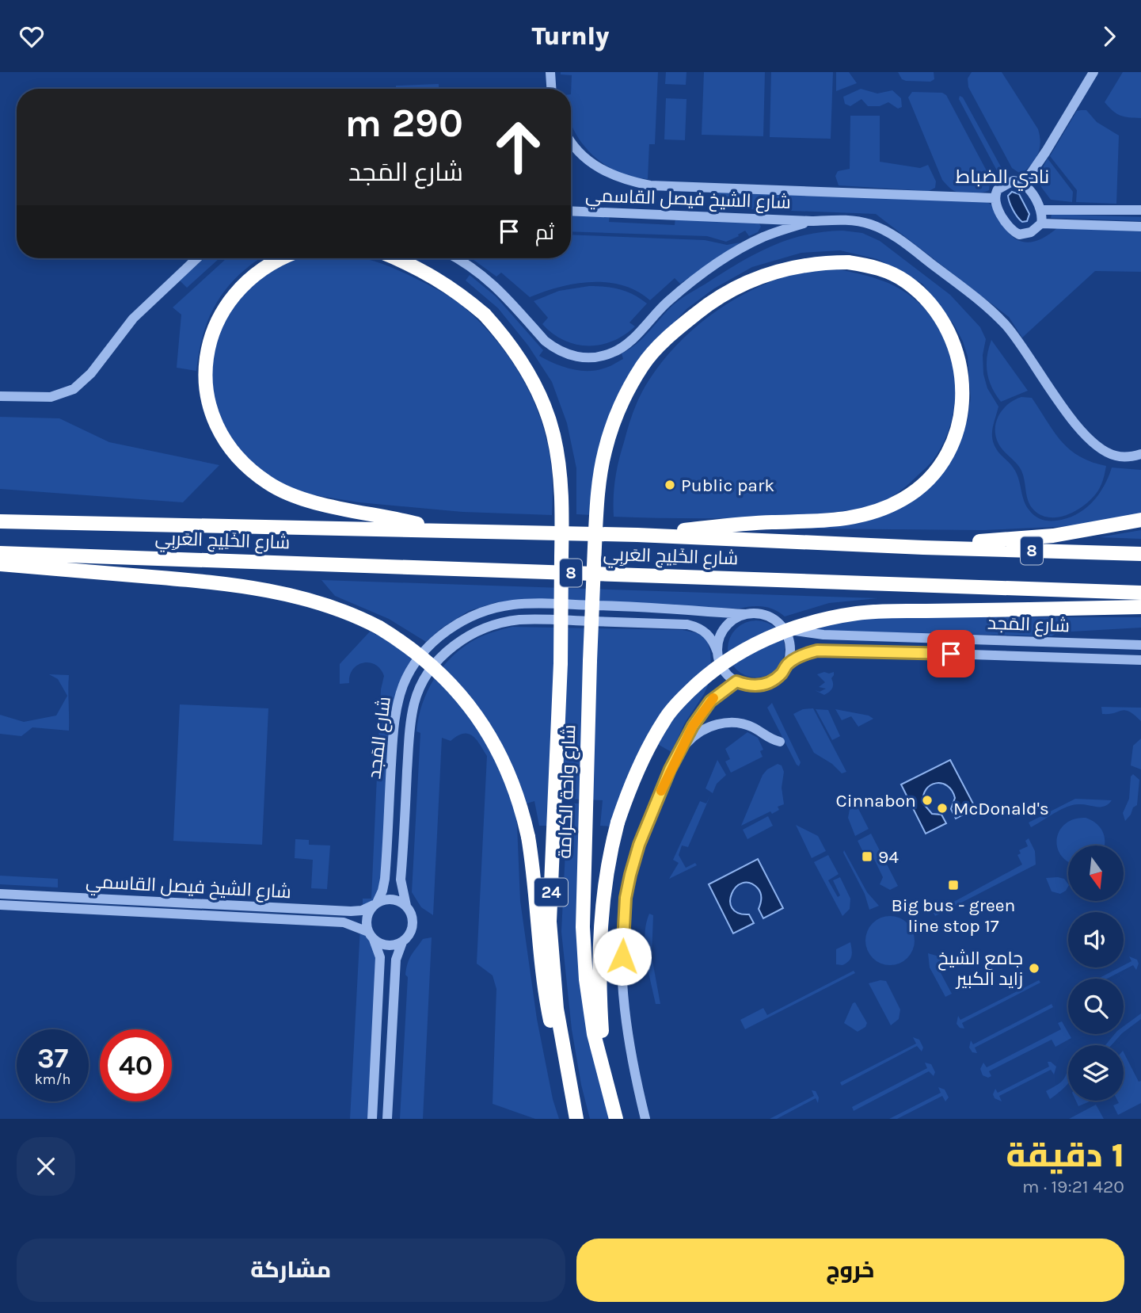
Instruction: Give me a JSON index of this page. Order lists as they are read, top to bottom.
{
  "streets": {
    "highway": [
      "شارع الخَلِيج العَربِي",
      "8",
      "شارع واحة الكرامة",
      "24"
    ],
    "street": ["شارع الشيخ فيصل القاسمي", "شارع المَجد"]
  },
  "crossings": [
    ["شارع الشيخ فيصل القاسمي", "شارع المَجد"],
    ["شارع الخَلِيج العَربِي", "شارع واحة الكرامة"]
  ],
  "districts": ["نادي الضباط"],
  "places": {
    "other": [
      "Public park",
      "Cinnabon",
      "McDonald's",
      "جامع الشيخ زايد الكبير"
    ],
    "transit": ["94", "Big bus - green line stop 17"]
  },
  "north": "bottom",
  "page": {
    "header": "Turnly",
    "turn": ["290 m", "شارع المَجد"],
    "then": "ثم",
    "speed": "37 km/h",
    "limit": "40",
    "heading": ["1 دقيقة", "420 m · 19:21"],
    "buttons": ["خروج", "مشاركة"]
  }
}
